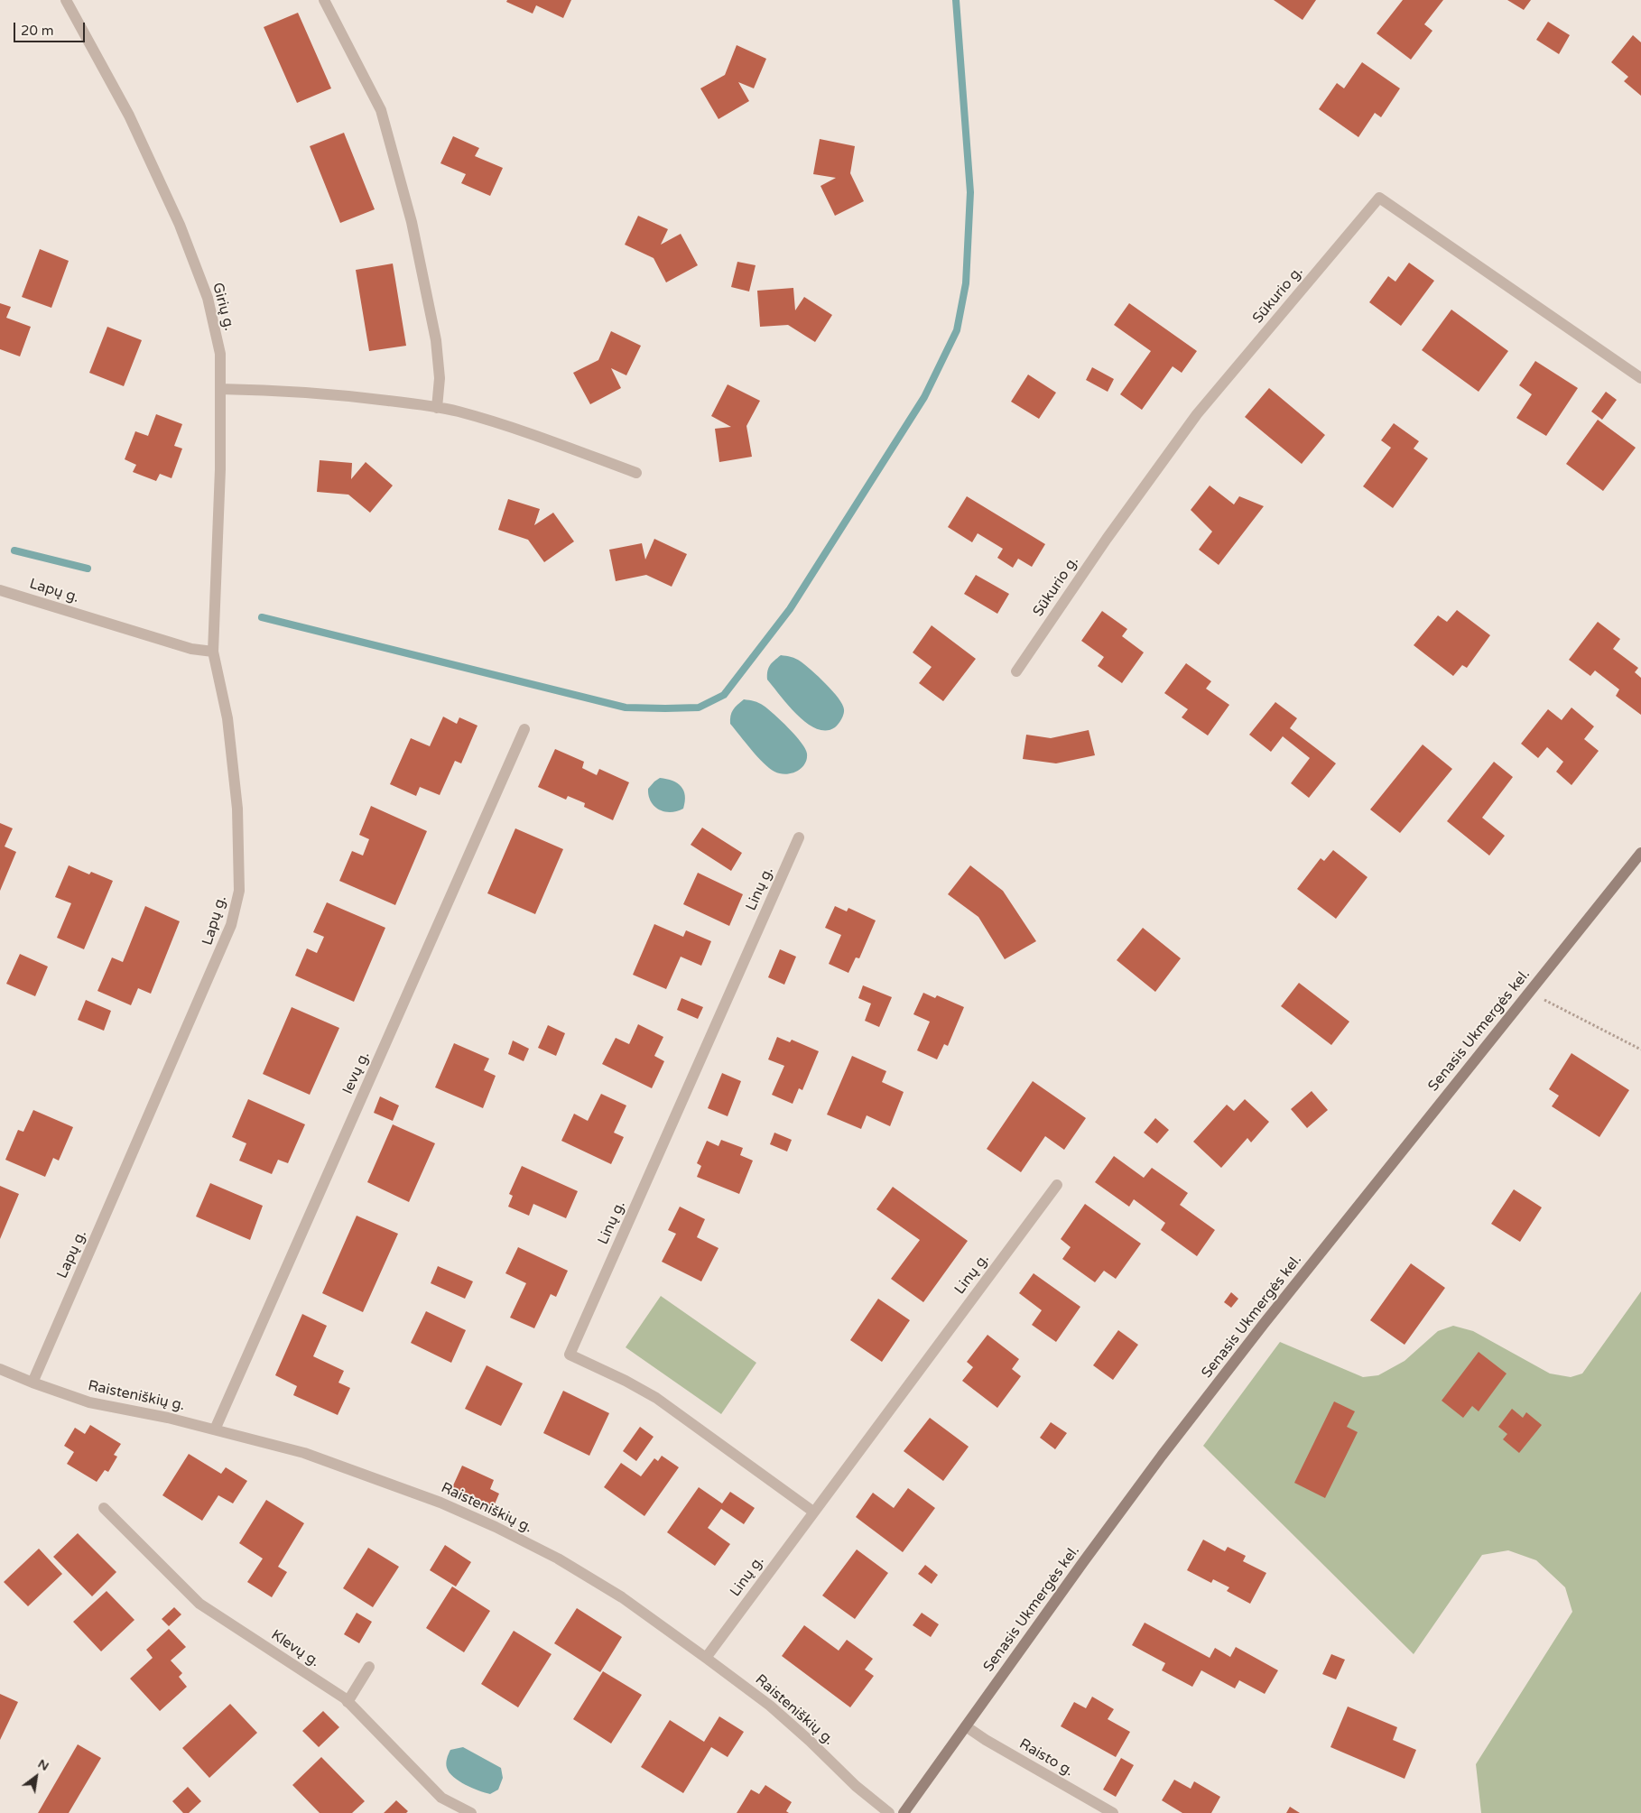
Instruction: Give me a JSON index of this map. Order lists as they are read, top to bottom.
{
  "streets": {
    "main road": ["Senasis Ukmergės kel."],
    "street": [
      "Sūkurio g.",
      "Girių g.",
      "Lapų g.",
      "Linų g.",
      "Ievų g.",
      "Raisteniškių g.",
      "Klevų g.",
      "Raisto g."
    ]
  },
  "crossings": [
    ["Girių g.", "Lapų g."],
    ["Lapų g.", "Raisteniškių g."],
    ["Linų g.", "Raisteniškių g."],
    ["Senasis Ukmergės kel.", "Raisto g."],
    ["Ievų g.", "Raisteniškių g."]
  ],
  "scale_bar": "20 m",
  "north": "top right"
}
